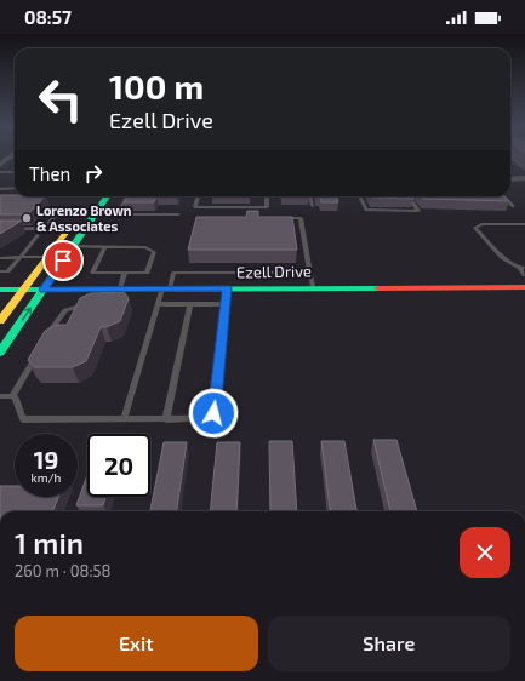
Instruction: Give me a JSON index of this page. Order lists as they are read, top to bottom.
{
  "streets": {
    "main road": ["Ezell Drive"]
  },
  "places": ["Lorenzo Brown & Associates"],
  "page": {
    "status": "08:57",
    "turn": ["100 m", "Ezell Drive"],
    "then": "Then",
    "speed": "19 km/h",
    "limit": "20",
    "heading": ["1 min", "260 m · 08:58"],
    "buttons": ["Exit", "Share"]
  }
}
